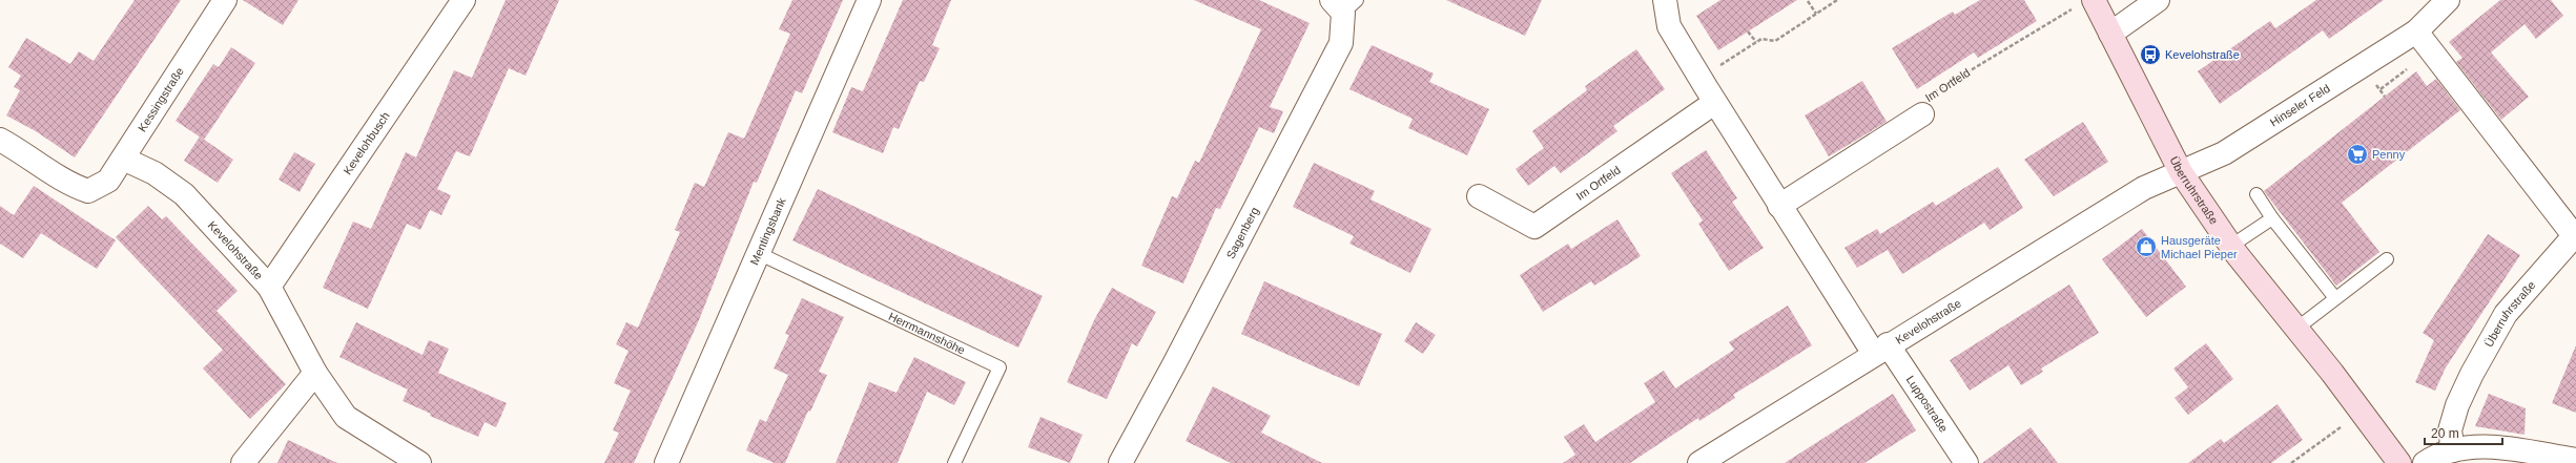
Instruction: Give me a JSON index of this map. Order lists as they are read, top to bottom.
{
  "streets": {
    "main road": ["Überruhrstraße"],
    "street": [
      "Im Ortfeld",
      "Kessingstraße",
      "Hinseler Feld",
      "Kevelohbusch",
      "Mentingsbank",
      "Sagenberg",
      "Kevelohstraße",
      "Luppostraße"
    ],
    "lane": ["Herrmannshöhe"]
  },
  "crossings": [
    ["Im Ortfeld", "Überruhrstraße"],
    ["Kessingstraße", "Kevelohstraße"],
    ["Hinseler Feld", "Überruhrstraße"],
    ["Hinseler Feld", "Kevelohstraße"],
    ["Kevelohbusch", "Kevelohstraße"],
    ["Überruhrstraße", "Kevelohstraße"],
    ["Mentingsbank", "Herrmannshöhe"],
    ["Kevelohstraße", "Luppostraße"]
  ],
  "places": {
    "bus stop": ["Kevelohstraße"],
    "supermarket": ["Penny"],
    "shop": ["Hausgeräte Michael Pieper"]
  },
  "scale_bar": "20 m"
}
